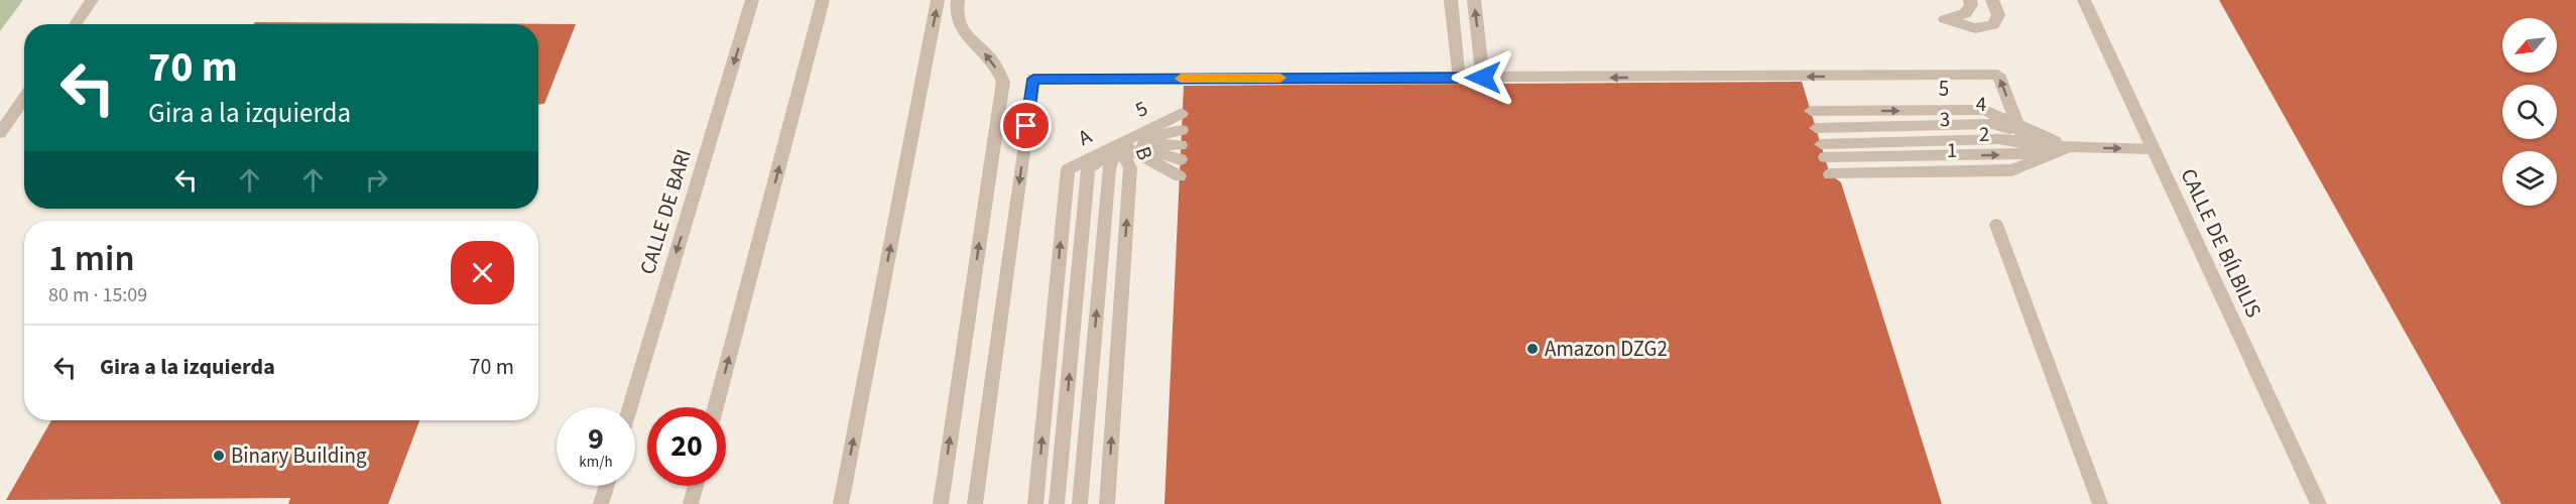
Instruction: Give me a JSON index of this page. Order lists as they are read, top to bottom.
{
  "streets": {
    "street": [
      "5",
      "4",
      "2",
      "A",
      "1",
      "B",
      "CALLE DE BARI",
      "CALLE DE BÍLBILIS"
    ]
  },
  "crossings": [
    ["5", "4"],
    ["5", "2"],
    ["5", "A"],
    ["5", "1"],
    ["5", "B"],
    ["4", "2"],
    ["4", "1"],
    ["2", "1"],
    ["A", "B"]
  ],
  "places": ["Amazon DZG2", "Binary Building"],
  "north": "bottom left",
  "page": {
    "turn": ["70 m", "Gira a la izquierda"],
    "heading": ["1 min", "80 m · 15:09"],
    "list": [
      {
        "name": "Gira a la izquierda",
        "value": "70 m"
      }
    ],
    "speed": "9 km/h",
    "limit": "20"
  }
}
